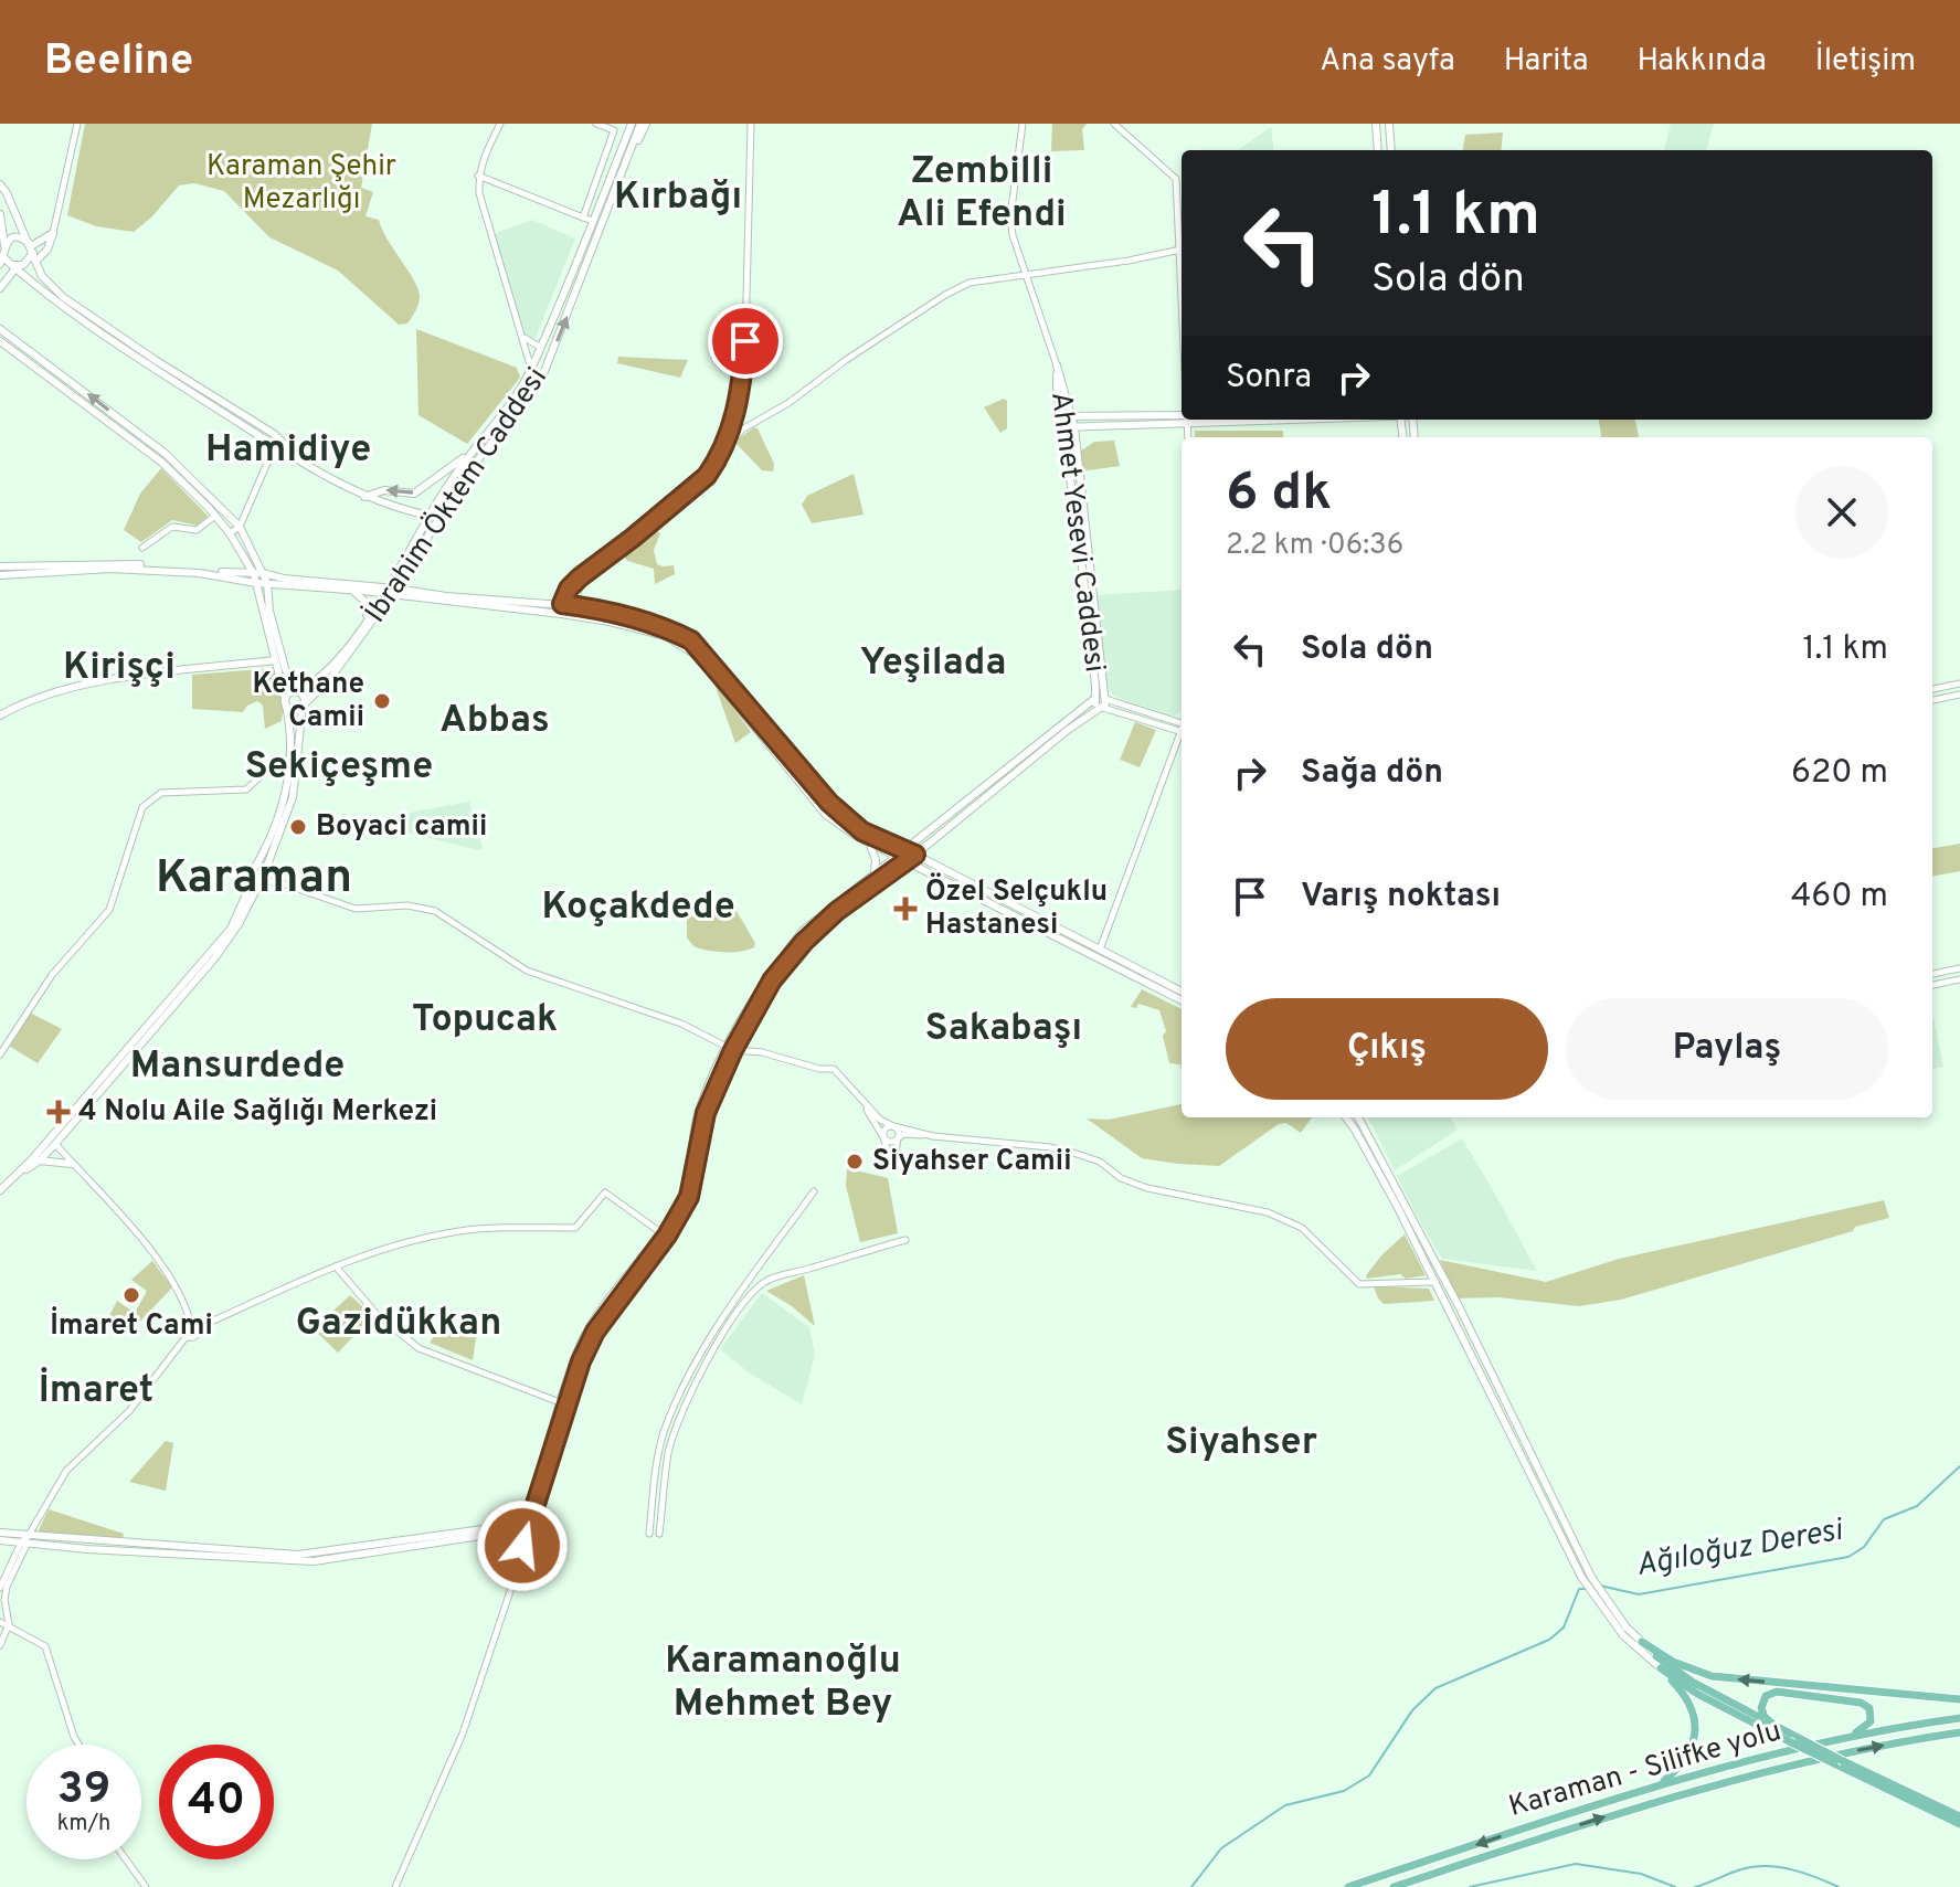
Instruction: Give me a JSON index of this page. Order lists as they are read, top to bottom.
{
  "streets": {
    "highway": ["Karaman - Silifke yolu"],
    "main road": ["İbrahim Öktem Caddesi", "Ahmet Yesevi Caddesi"]
  },
  "districts": [
    "Zembilli Ali Efendi",
    "Kırbağı",
    "Hamidiye",
    "Yeşilada",
    "Kirişçi",
    "Abbas",
    "Sekiçeşme",
    "Karaman",
    "Koçakdede",
    "Topucak",
    "Sakabaşı",
    "Mansurdede",
    "Gazidükkan",
    "İmaret",
    "Siyahser",
    "Karamanoğlu Mehmet Bey"
  ],
  "water": ["Ağıloğuz Deresi"],
  "parks": ["Karaman Şehir Mezarlığı"],
  "places": {
    "other": [
      "Kethane Camii",
      "Boyaci camii",
      "Siyahser Camii",
      "İmaret Cami"
    ],
    "health": ["Özel Selçuklu Hastanesi", "4 Nolu Aile Sağlığı Merkezi"]
  },
  "page": {
    "header": "Beeline",
    "nav": [
      "Ana sayfa",
      "Harita",
      "Hakkında",
      "İletişim"
    ],
    "turn": ["1.1 km", "Sola dön"],
    "then": "Sonra",
    "heading": ["6 dk", "2.2 km · 06:36"],
    "list": [
      {
        "name": "Sola dön",
        "value": "1.1 km"
      },
      {
        "name": "Sağa dön",
        "value": "620 m"
      },
      {
        "name": "Varış noktası",
        "value": "460 m"
      }
    ],
    "buttons": ["Çıkış", "Paylaş"],
    "speed": "39 km/h",
    "limit": "40"
  }
}
